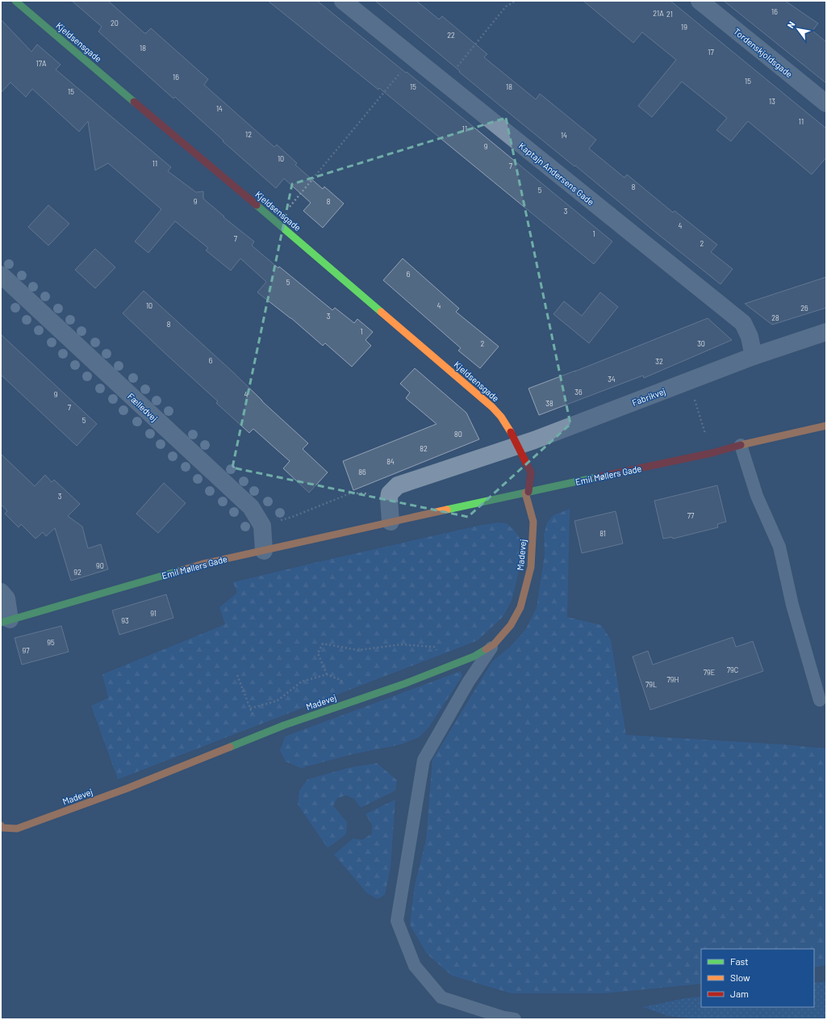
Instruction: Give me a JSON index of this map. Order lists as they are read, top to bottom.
{
  "streets": {
    "street": [
      "Kjeldsensgade",
      "Tordenskjoldsgade",
      "Kaptajn Andersens Gade",
      "Fabrikvej",
      "Fælledvej",
      "Emil Møllers Gade",
      "Madevej"
    ]
  },
  "crossings": [
    ["Kjeldsensgade", "Fabrikvej"],
    ["Kaptajn Andersens Gade", "Fabrikvej"],
    ["Fælledvej", "Emil Møllers Gade"],
    ["Emil Møllers Gade", "Madevej"]
  ],
  "house_numbers": [
    "16",
    "21A",
    "21",
    "20",
    "19",
    "22",
    "18",
    "17",
    "17A",
    "16",
    "15",
    "15",
    "18",
    "15",
    "13",
    "14",
    "11",
    "11",
    "12",
    "14",
    "9",
    "10",
    "11",
    "7",
    "8",
    "5",
    "9",
    "8",
    "3",
    "4",
    "1",
    "7",
    "2",
    "6",
    "5",
    "10",
    "4",
    "26",
    "3",
    "28",
    "8",
    "1",
    "2",
    "30",
    "6",
    "32",
    "34",
    "36",
    "9",
    "4",
    "38",
    "7",
    "5",
    "80",
    "82",
    "84",
    "86",
    "3",
    "77",
    "81",
    "90",
    "92",
    "91",
    "93",
    "95",
    "97",
    "79C",
    "79E",
    "79H",
    "79L"
  ],
  "legend": ["Fast", "Slow", "Jam"],
  "north": "top left"
}
